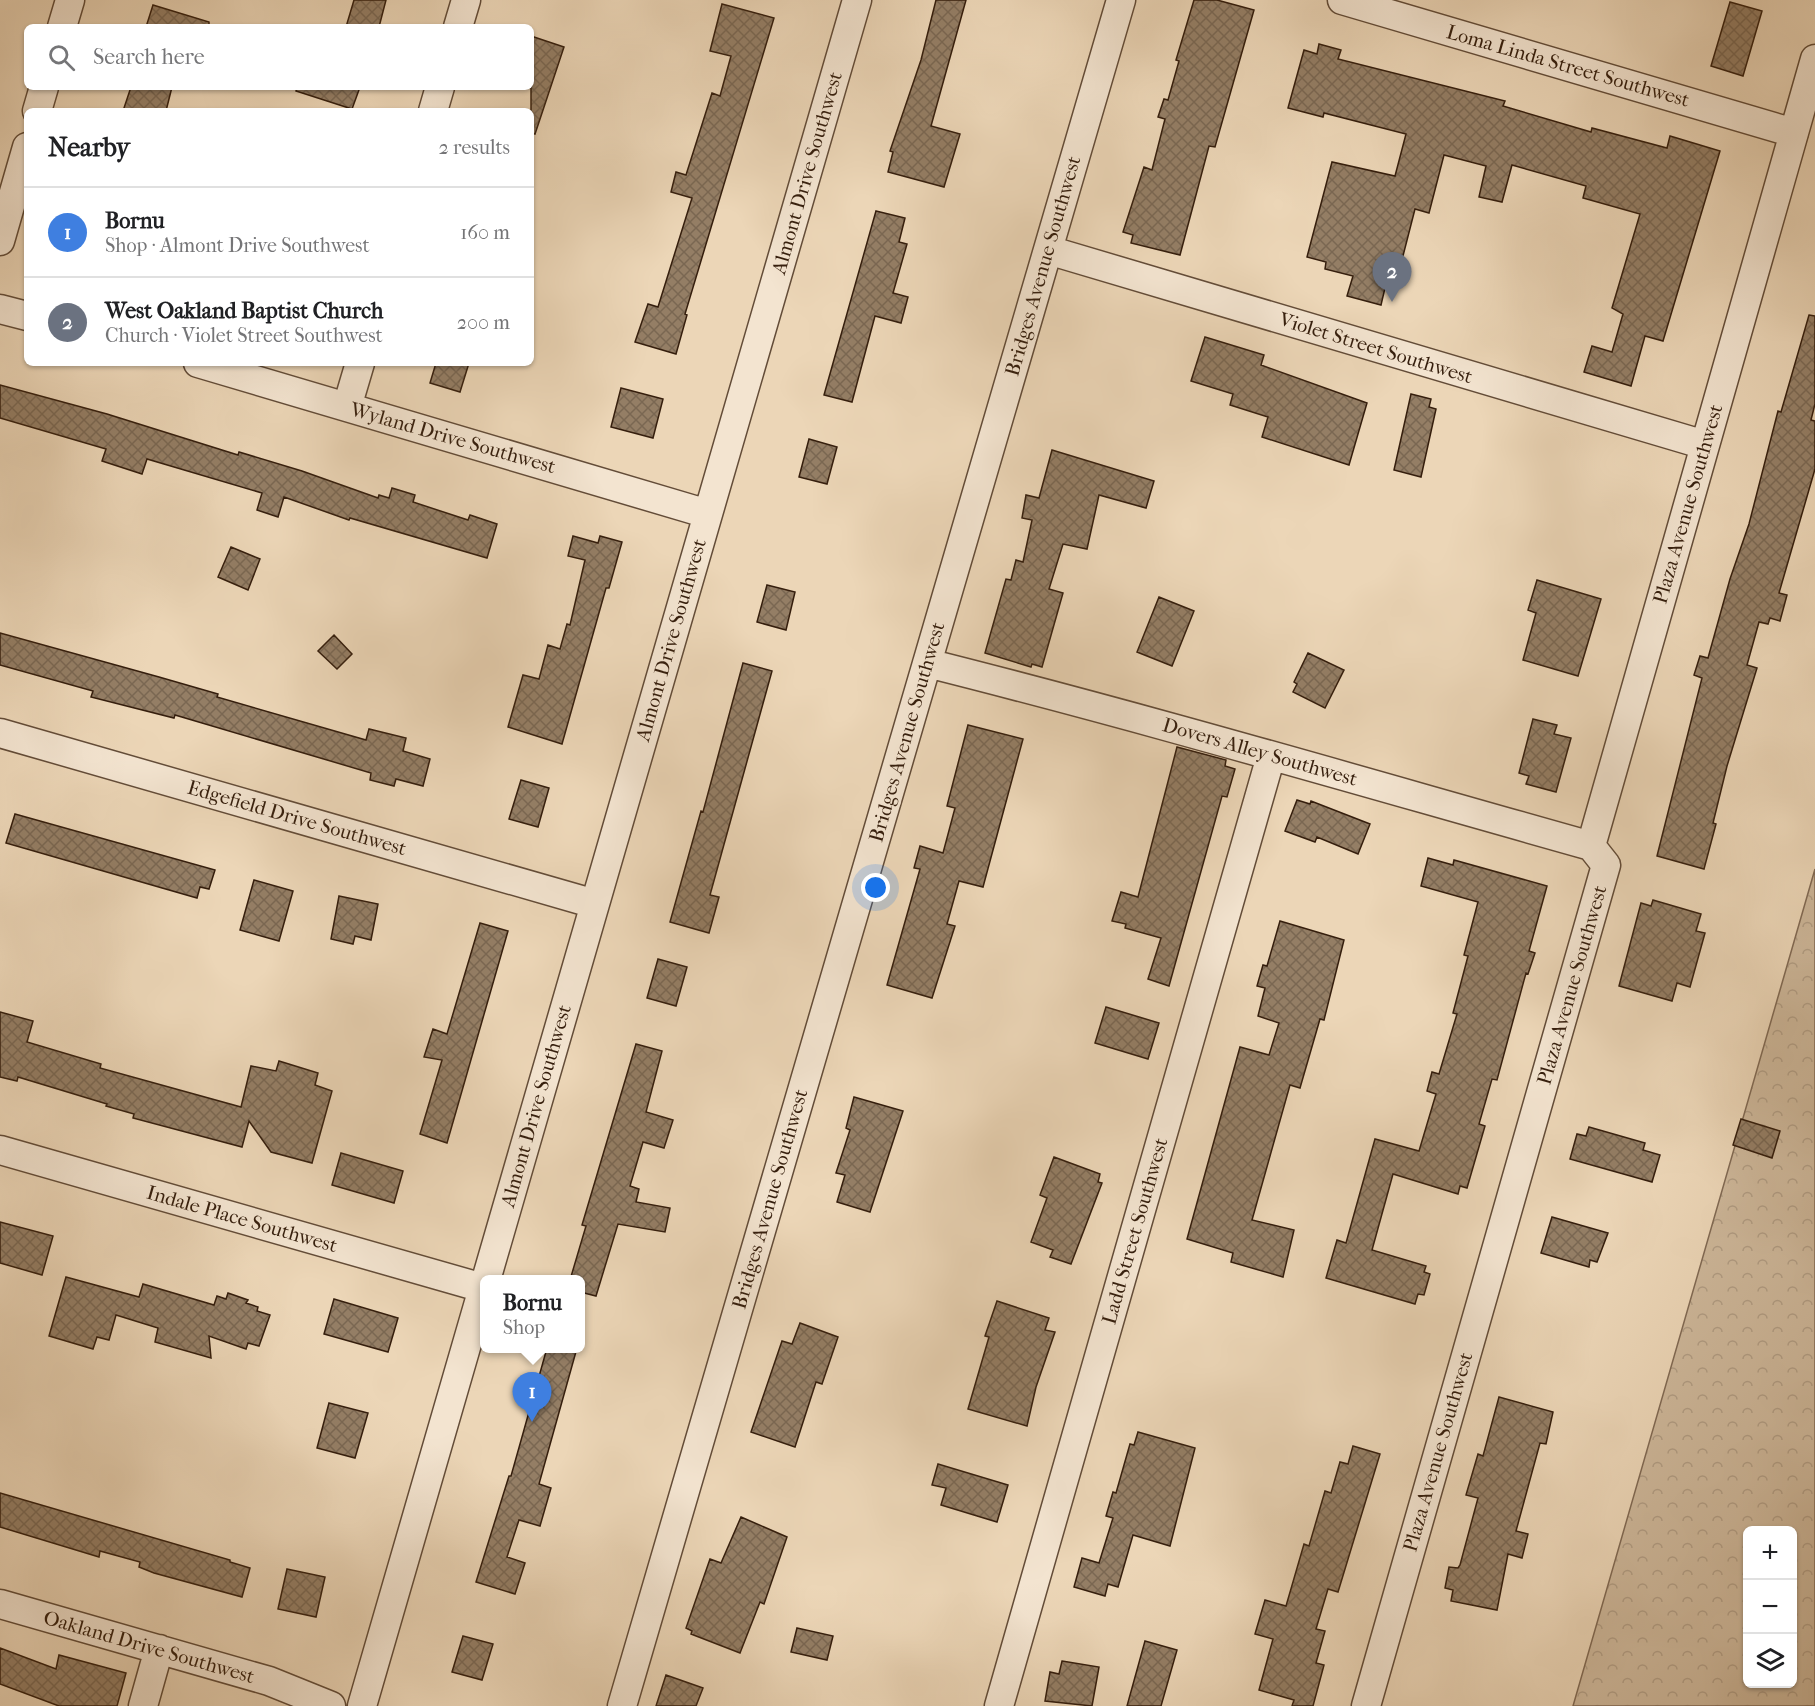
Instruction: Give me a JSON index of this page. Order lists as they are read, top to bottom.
{
  "streets": {
    "street": [
      "Loma Linda Street Southwest",
      "Almont Drive Southwest",
      "Bridges Avenue Southwest",
      "Violet Street Southwest",
      "Wyland Drive Southwest",
      "Plaza Avenue Southwest",
      "Dovers Alley Southwest",
      "Edgefield Drive Southwest",
      "Indale Place Southwest",
      "Ladd Street Southwest",
      "Oakland Drive Southwest"
    ]
  },
  "crossings": [
    ["Loma Linda Street Southwest", "Plaza Avenue Southwest"],
    ["Almont Drive Southwest", "Wyland Drive Southwest"],
    ["Almont Drive Southwest", "Edgefield Drive Southwest"],
    ["Bridges Avenue Southwest", "Violet Street Southwest"],
    ["Bridges Avenue Southwest", "Dovers Alley Southwest"],
    ["Violet Street Southwest", "Plaza Avenue Southwest"],
    ["Plaza Avenue Southwest", "Dovers Alley Southwest"],
    ["Dovers Alley Southwest", "Ladd Street Southwest"]
  ],
  "page": {
    "search": "Search here",
    "heading": ["Nearby", "2 results"],
    "list": [
      {
        "mark": "1",
        "name": "Bornu",
        "note": "Shop · Almont Drive Southwest",
        "value": "160 m"
      },
      {
        "mark": "2",
        "name": "West Oakland Baptist Church",
        "note": "Church · Violet Street Southwest",
        "value": "200 m"
      }
    ],
    "pins": ["2", "1"],
    "popup": ["Bornu", "Shop"],
    "map_buttons": ["+", "−"]
  }
}
